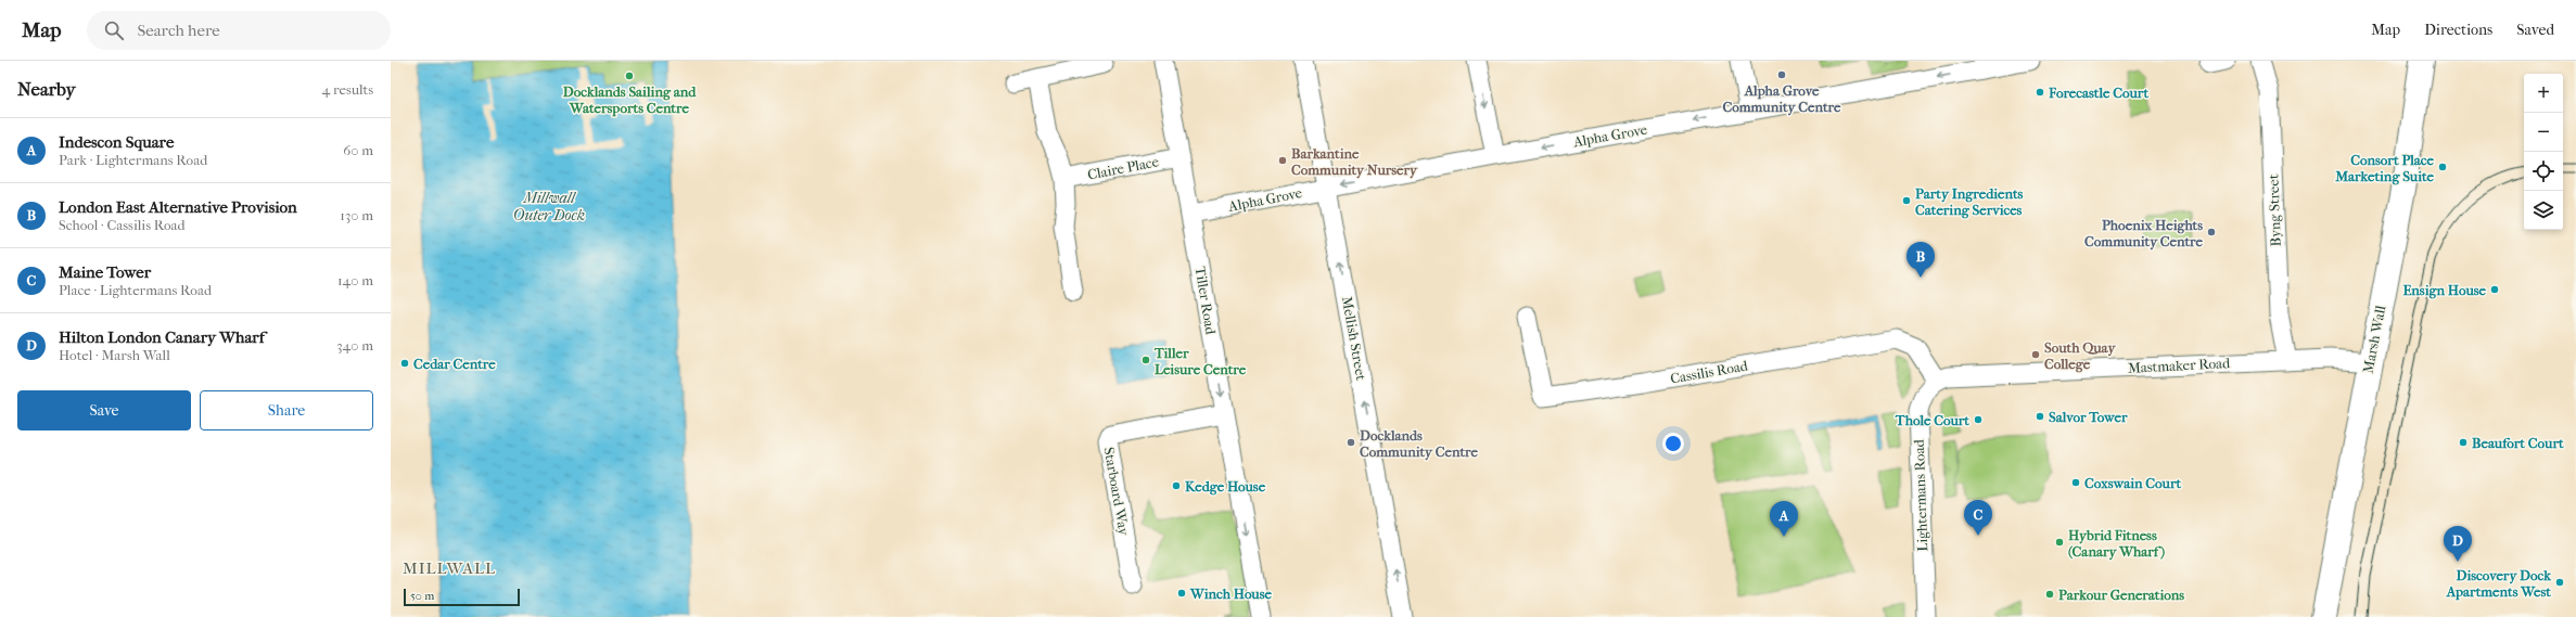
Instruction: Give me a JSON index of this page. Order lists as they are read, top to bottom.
{
  "streets": {
    "street": [
      "Alpha Grove",
      "Claire Place",
      "Byng Street",
      "Tiller Road",
      "Mellish Street",
      "Marsh Wall",
      "Mastmaker Road",
      "Cassilis Road",
      "Starboard Way",
      "Lightermans Road"
    ]
  },
  "crossings": [
    ["Alpha Grove", "Tiller Road"],
    ["Alpha Grove", "Mellish Street"],
    ["Claire Place", "Tiller Road"],
    ["Byng Street", "Mastmaker Road"],
    ["Tiller Road", "Starboard Way"],
    ["Marsh Wall", "Mastmaker Road"],
    ["Mastmaker Road", "Cassilis Road"],
    ["Mastmaker Road", "Lightermans Road"],
    ["Cassilis Road", "Lightermans Road"]
  ],
  "one_way": ["Alpha Grove", "Tiller Road", "Mellish Street"],
  "districts": ["MILLWALL"],
  "water": ["Millwall Outer Dock"],
  "places": [
    "Alpha Grove Community Centre",
    "Docklands Sailing and Watersports Centre",
    "Forecastle Court",
    "Barkantine Community Nursery",
    "Consort Place Marketing Suite",
    "Party Ingredients Catering Services",
    "Phoenix Heights Community Centre",
    "Ensign House",
    "South Quay College",
    "Tiller Leisure Centre",
    "Cedar Centre",
    "Salvor Tower",
    "Thole Court",
    "Docklands Community Centre",
    "Beaufort Court",
    "Coxswain Court",
    "Kedge House",
    "Hybrid Fitness (Canary Wharf)",
    "Discovery Dock Apartments West",
    "Winch House",
    "Parkour Generations"
  ],
  "scale_bar": "50 m",
  "page": {
    "header": "Map",
    "search": "Search here",
    "nav": ["Map", "Directions", "Saved"],
    "heading": ["Nearby", "4 results"],
    "map_buttons": ["+", "−"],
    "list": [
      {
        "mark": "A",
        "name": "Indescon Square",
        "note": "Park · Lightermans Road",
        "value": "60 m"
      },
      {
        "mark": "B",
        "name": "London East Alternative Provision",
        "note": "School · Cassilis Road",
        "value": "130 m"
      },
      {
        "mark": "C",
        "name": "Maine Tower",
        "note": "Place · Lightermans Road",
        "value": "140 m"
      },
      {
        "mark": "D",
        "name": "Hilton London Canary Wharf",
        "note": "Hotel · Marsh Wall",
        "value": "340 m"
      }
    ],
    "pins": [
      "B",
      "C",
      "A",
      "D"
    ],
    "buttons": ["Save", "Share"],
    "scale": "50 m"
  }
}
